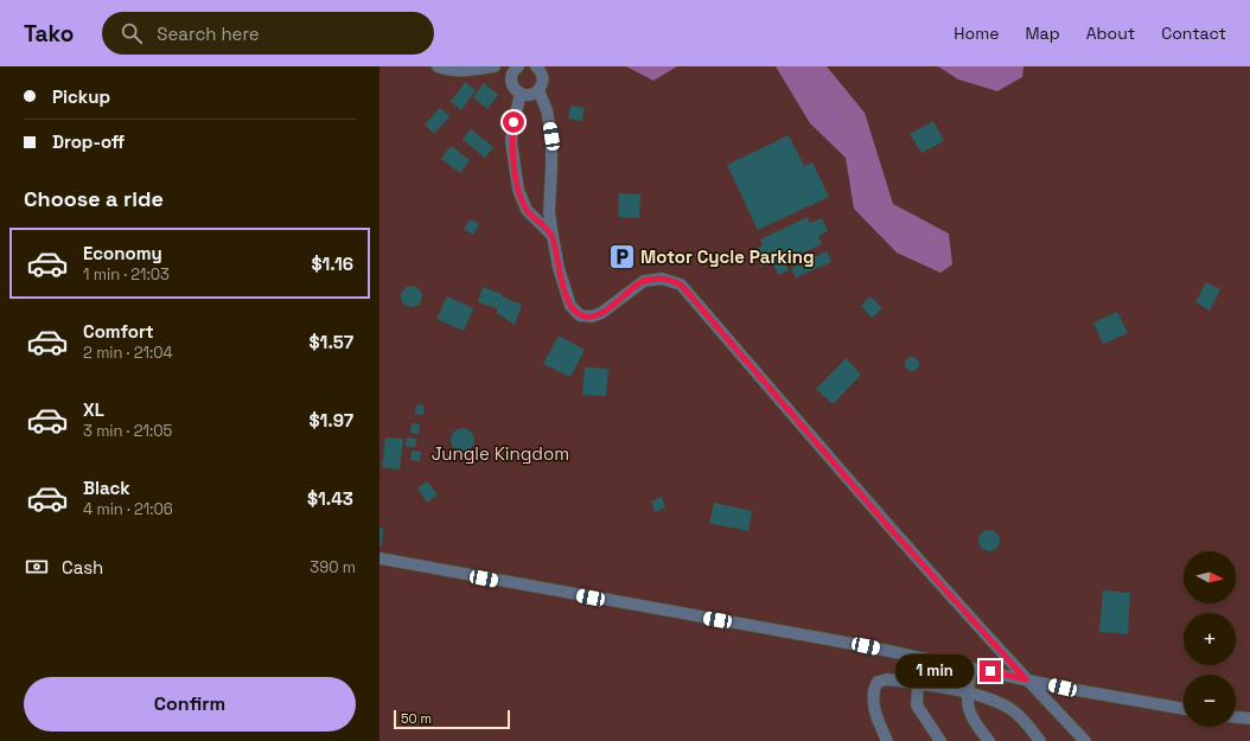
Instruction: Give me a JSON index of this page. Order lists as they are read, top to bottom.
{
  "parks": ["Jungle Kingdom"],
  "places": {
    "parking": ["Motor Cycle Parking"]
  },
  "scale_bar": "50 m",
  "north": "right",
  "page": {
    "header": "Tako",
    "search": "Search here",
    "nav": [
      "Home",
      "Map",
      "About",
      "Contact"
    ],
    "banner": ["Pickup", "Drop-off"],
    "heading": "Choose a ride",
    "list": [
      {
        "name": "Economy",
        "note": "1 min · 21:03",
        "value": "$1.16"
      },
      {
        "name": "Comfort",
        "note": "2 min · 21:04",
        "value": "$1.57"
      },
      {
        "name": "XL",
        "note": "3 min · 21:05",
        "value": "$1.97"
      },
      {
        "name": "Black",
        "note": "4 min · 21:06",
        "value": "$1.43"
      }
    ],
    "pay": ["Cash", "390 m"],
    "map_buttons": ["+", "−"],
    "bubble": "1 min",
    "buttons": "Confirm",
    "scale": "50 m"
  }
}
